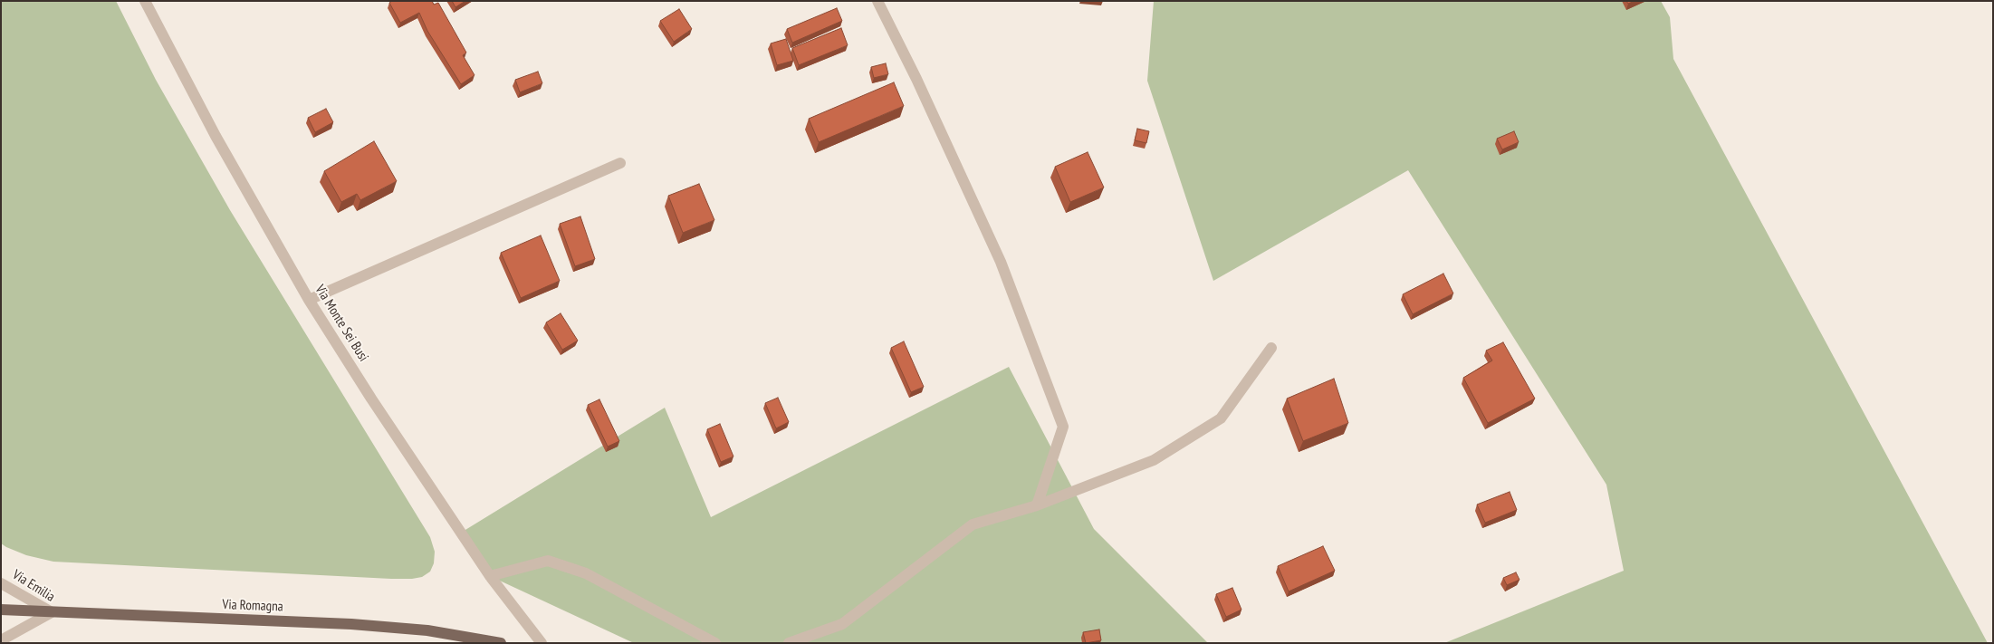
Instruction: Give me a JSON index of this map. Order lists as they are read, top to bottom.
{
  "streets": {
    "main road": ["Via Romagna"],
    "street": ["Via Monte Sei Busi", "Via Emilia"]
  },
  "crossings": [
    ["Via Emilia", "Via Romagna"]
  ]
}
